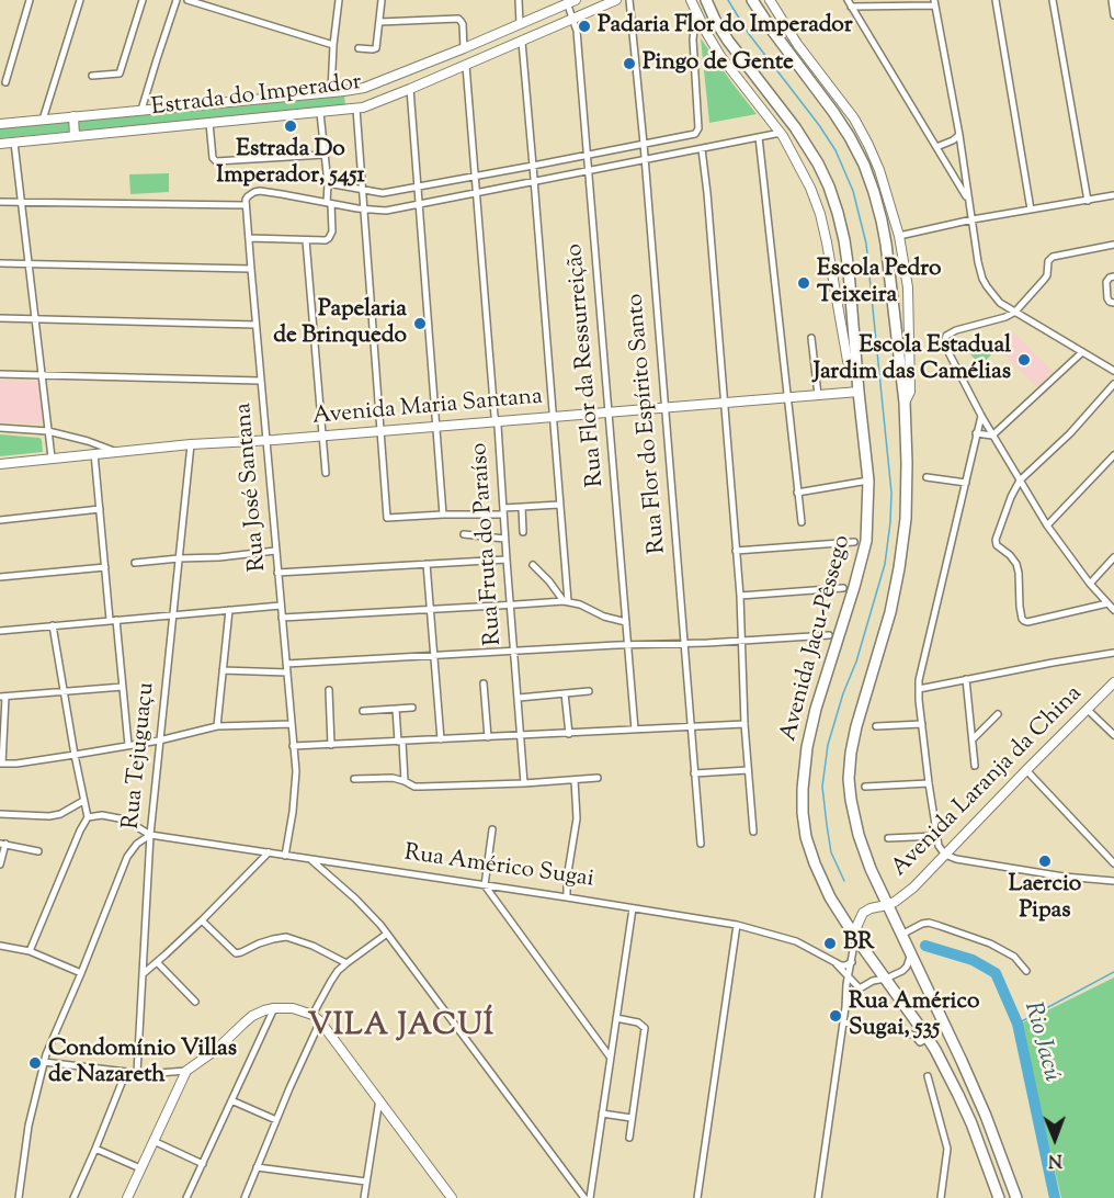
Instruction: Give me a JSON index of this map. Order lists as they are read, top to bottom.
{
  "streets": {
    "highway": ["Avenida Jacu-Pêssego"],
    "street": [
      "Estrada do Imperador",
      "Rua Flor da Ressurreição",
      "Avenida Maria Santana",
      "Rua Flor do Espírito Santo",
      "Rua José Santana",
      "Rua Fruta do Paraíso",
      "Rua Tejuguaçu",
      "Avenida Laranja da China",
      "Rua Américo Sugai"
    ]
  },
  "crossings": [
    ["Estrada do Imperador", "Rua Flor da Ressurreição"],
    ["Estrada do Imperador", "Rua Fruta do Paraíso"],
    ["Rua Flor da Ressurreição", "Avenida Maria Santana"],
    ["Avenida Maria Santana", "Rua Flor do Espírito Santo"],
    ["Avenida Maria Santana", "Rua José Santana"],
    ["Avenida Maria Santana", "Rua Fruta do Paraíso"],
    ["Avenida Maria Santana", "Avenida Jacu-Pêssego"],
    ["Avenida Maria Santana", "Rua Tejuguaçu"],
    ["Rua José Santana", "Rua Américo Sugai"],
    ["Rua Tejuguaçu", "Rua Américo Sugai"]
  ],
  "districts": ["VILA JACUÍ"],
  "water": ["Rio Jacú"],
  "places": [
    "Padaria Flor do Imperador",
    "Pingo de Gente",
    "Estrada Do Imperador, 5451",
    "Escola Pedro Teixeira",
    "Papelaria de Brinquedo",
    "Escola Estadual Jardim das Camélias",
    "Laercio Pipas",
    "BR",
    "Rua Américo Sugai, 535",
    "Condomínio Villas de Nazareth"
  ],
  "north": "bottom"
}
